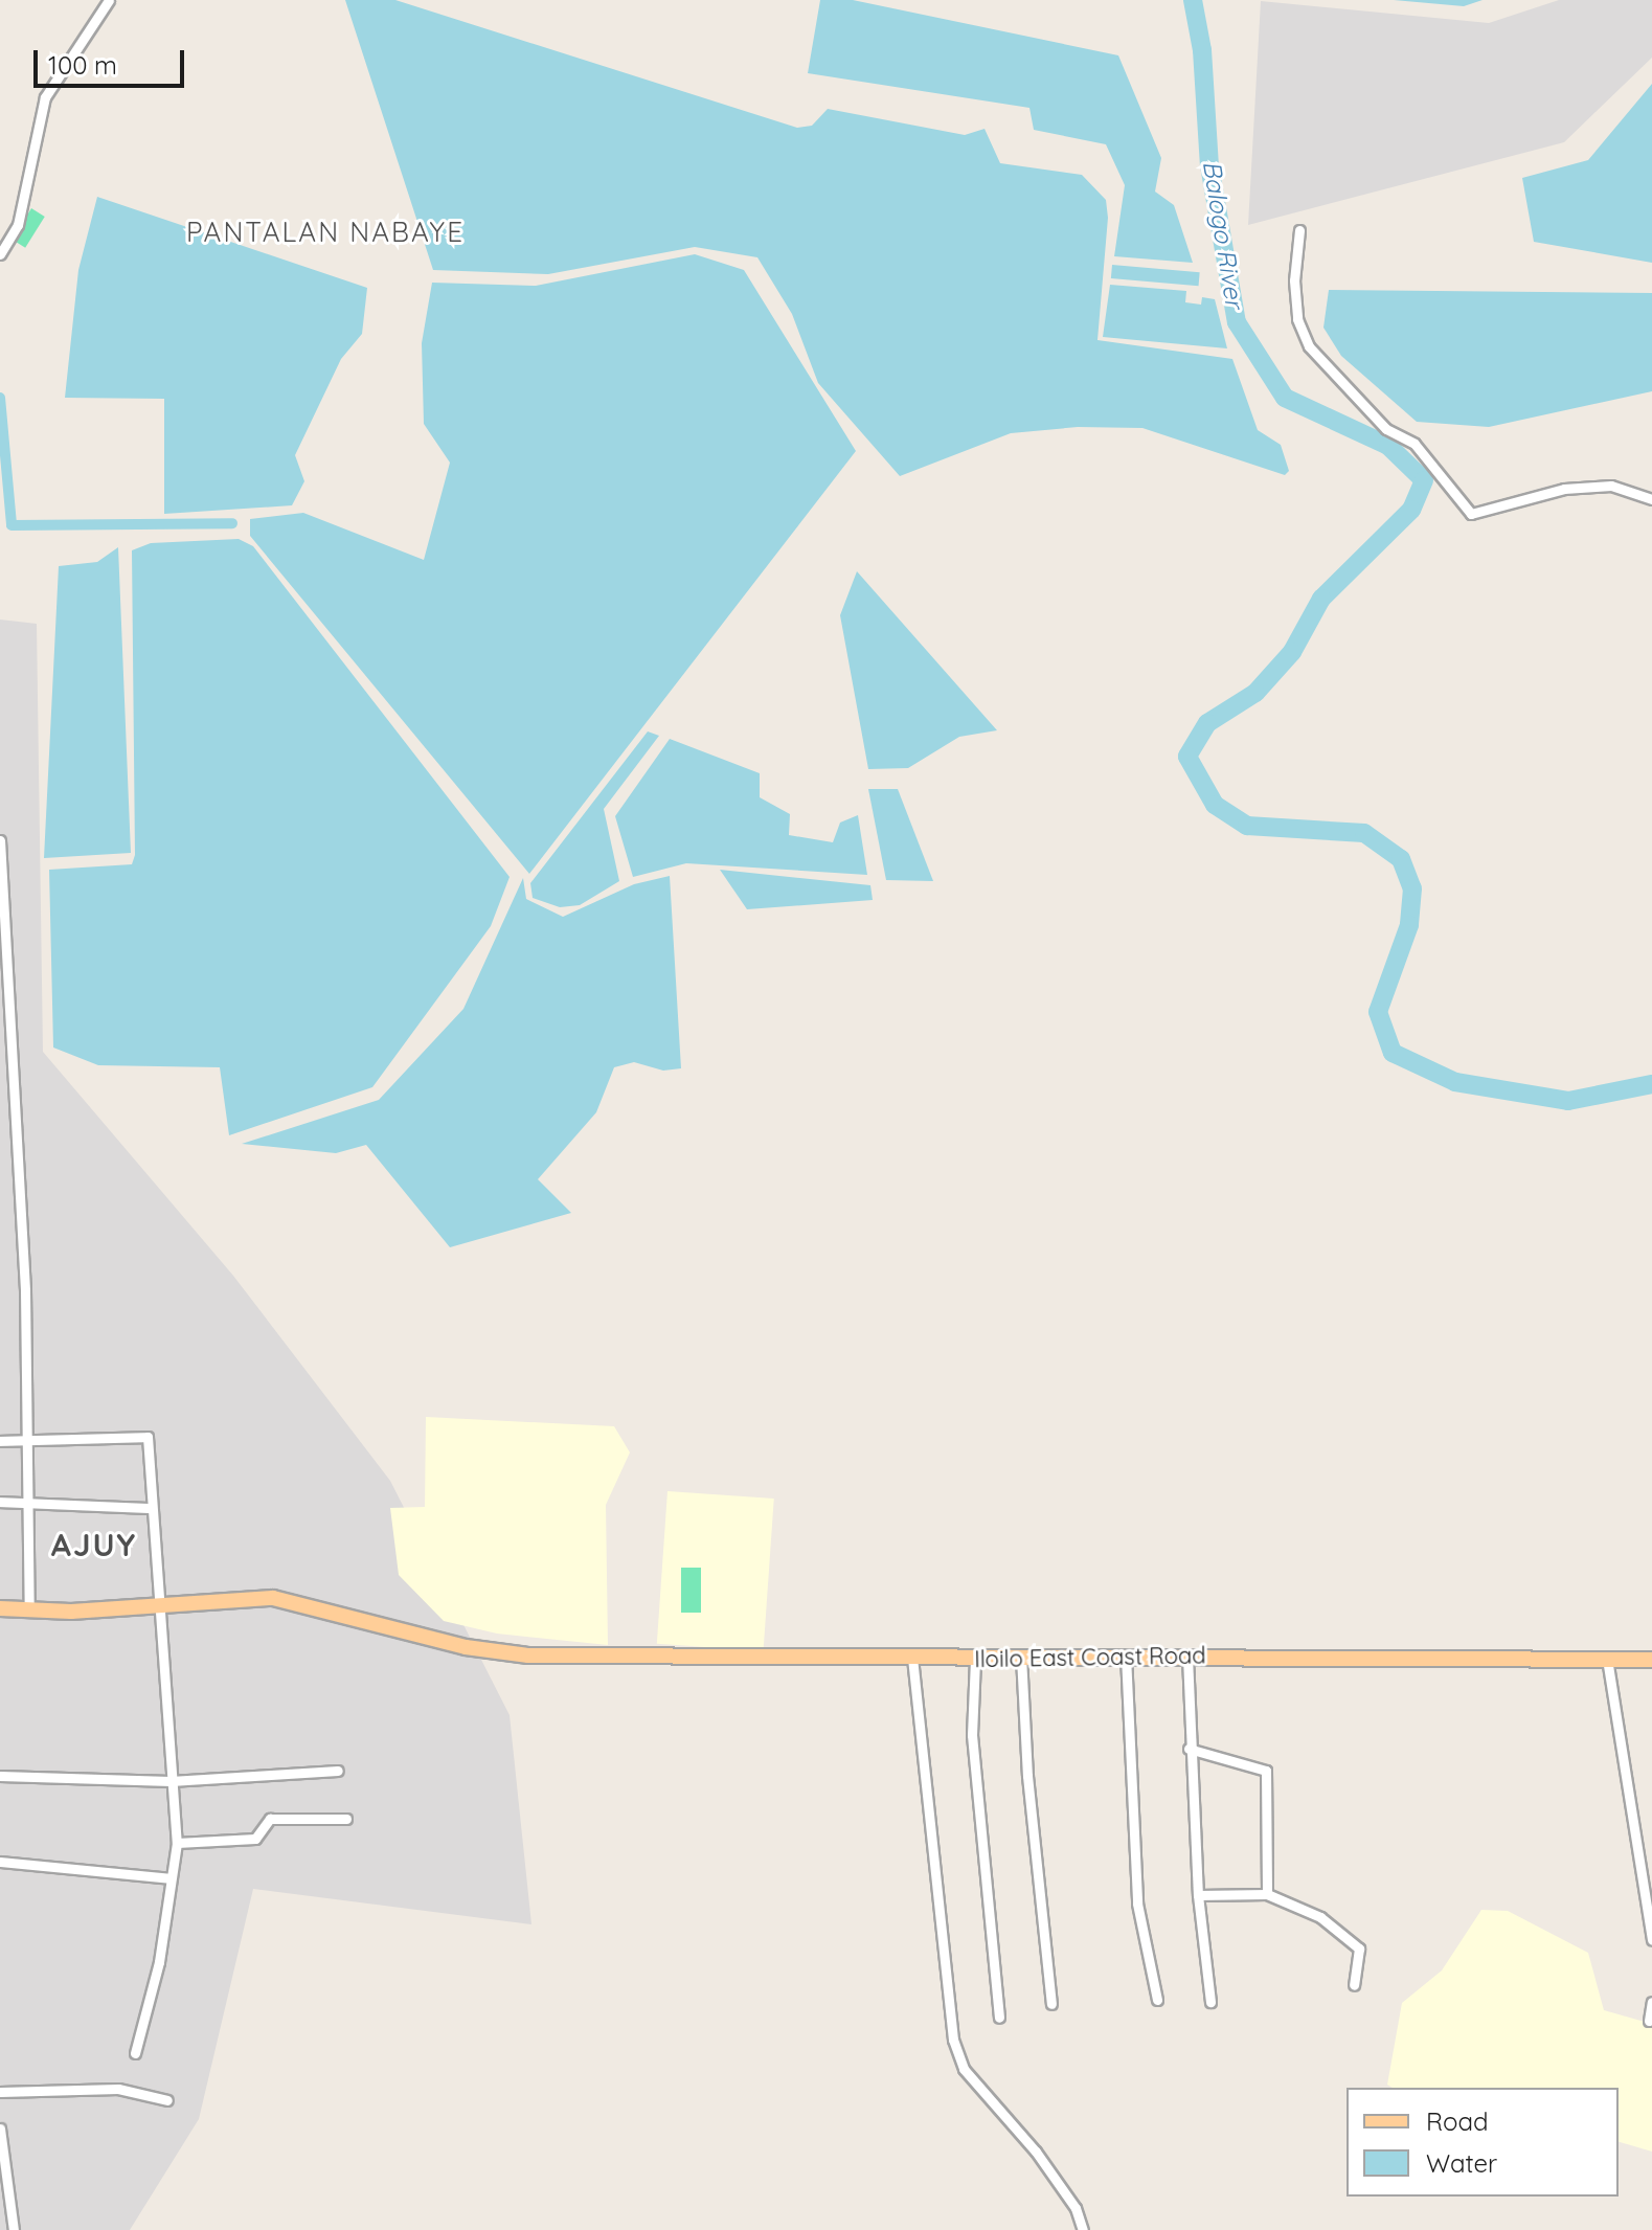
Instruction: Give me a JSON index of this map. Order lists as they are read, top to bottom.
{
  "streets": {
    "main road": ["Iloilo East Coast Road"]
  },
  "districts": ["PANTALAN NABAYE", "AJUY"],
  "water": ["Balogo River"],
  "legend": ["Road", "Water"],
  "scale_bar": "100 m"
}
